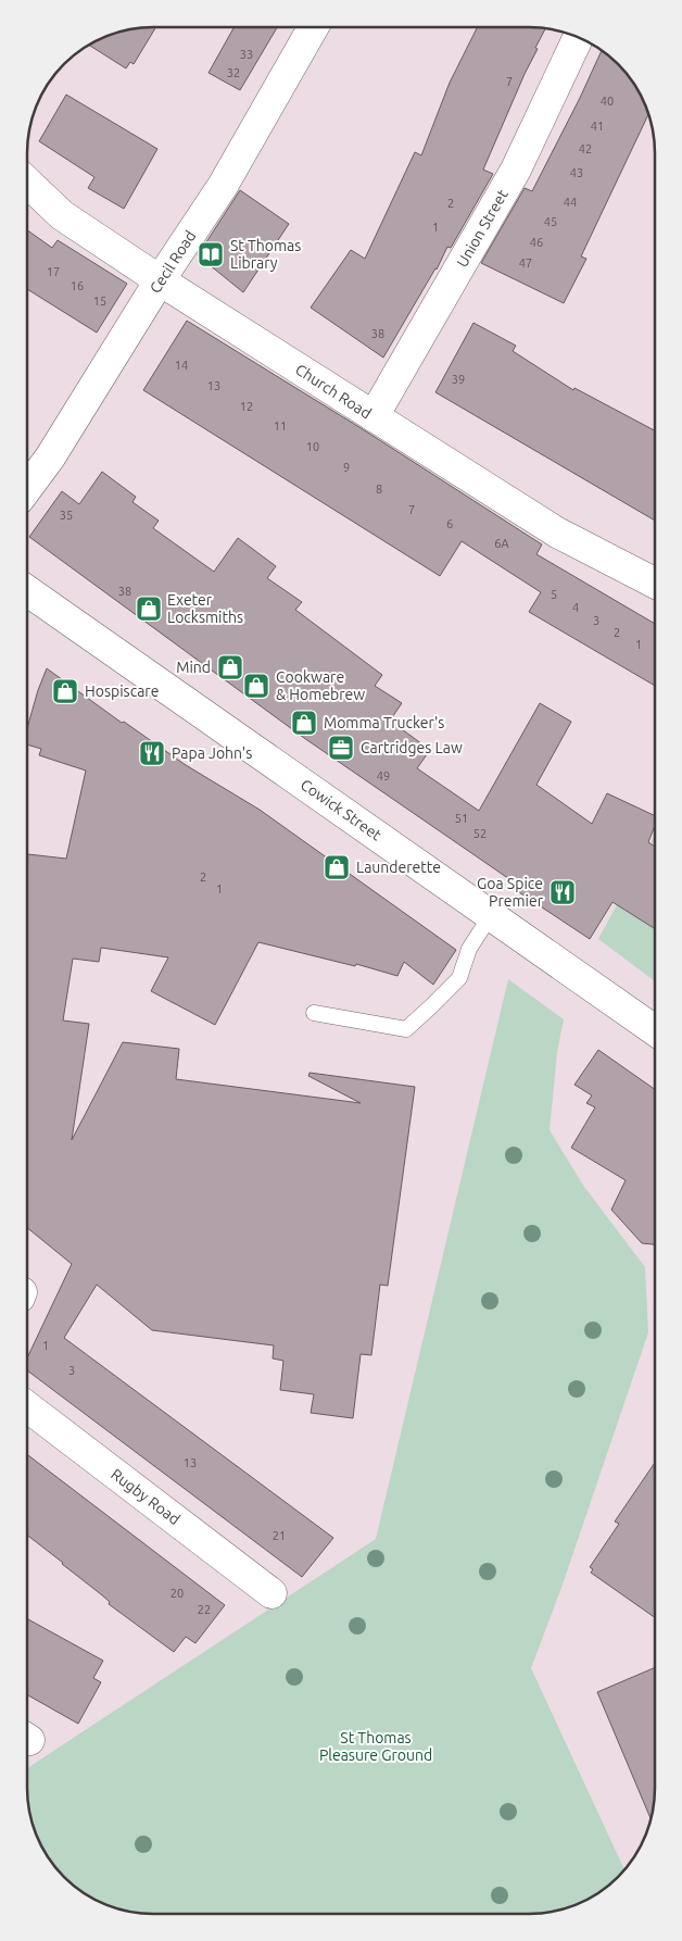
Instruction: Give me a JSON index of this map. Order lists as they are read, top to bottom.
{
  "streets": {
    "street": [
      "Union Street",
      "Cecil Road",
      "Church Road",
      "Cowick Street",
      "Rugby Road"
    ]
  },
  "crossings": [
    ["Union Street", "Church Road"],
    ["Cecil Road", "Church Road"]
  ],
  "parks": ["St Thomas Pleasure Ground"],
  "places": {
    "library": ["St Thomas Library"],
    "shop": [
      "Exeter Locksmiths",
      "Mind",
      "Cookware & Homebrew",
      "Hospiscare",
      "Momma Trucker's",
      "Launderette"
    ],
    "office": ["Cartridges Law"],
    "restaurant": ["Papa John's", "Goa Spice Premier"]
  },
  "house_numbers": [
    "33",
    "32",
    "7",
    "40",
    "41",
    "42",
    "43",
    "44",
    "2",
    "45",
    "1",
    "46",
    "47",
    "17",
    "16",
    "15",
    "38",
    "14",
    "39",
    "13",
    "12",
    "11",
    "10",
    "9",
    "8",
    "7",
    "35",
    "6",
    "6A",
    "38",
    "5",
    "4",
    "3",
    "2",
    "1",
    "49",
    "51",
    "52",
    "2",
    "1",
    "1",
    "3",
    "13",
    "21",
    "20",
    "22"
  ]
}
